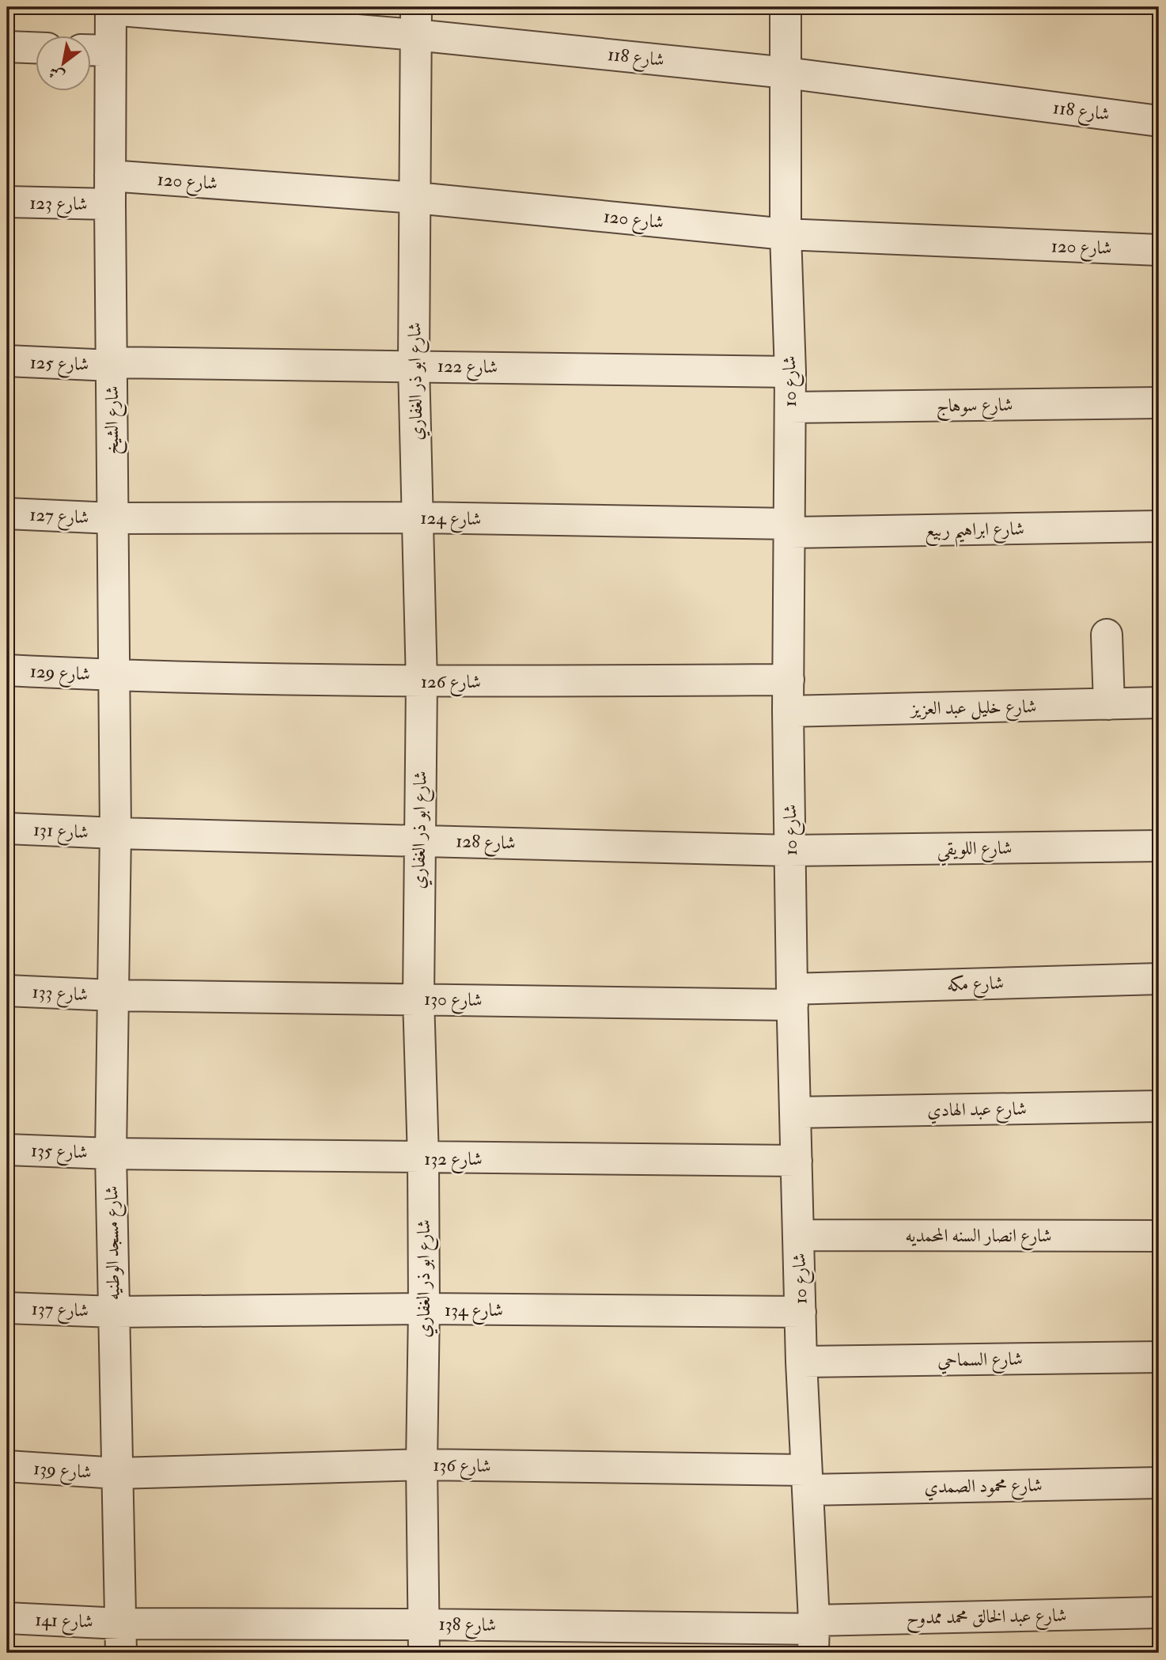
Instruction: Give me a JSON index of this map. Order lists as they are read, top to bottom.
{
  "streets": {
    "street": [
      "شارع 118",
      "شارع 120",
      "شارع 123",
      "شارع 125",
      "شارع 122",
      "شارع ابو ذر الغفاري",
      "شارع 10",
      "شارع سوهاج",
      "شارع الشيخ",
      "شارع 127",
      "شارع 124",
      "شارع ابراهيم ربيع",
      "شارع 129",
      "شارع 126",
      "شارع خليل عبد العزيز",
      "شارع 131",
      "شارع 128",
      "شارع اللويقي",
      "شارع مكه",
      "شارع 133",
      "شارع 130",
      "شارع عبد الهادي",
      "شارع 135",
      "شارع 132",
      "شارع انصار السنه المحمديه",
      "شارع مسجد الوطنيه",
      "شارع 137",
      "شارع 134",
      "شارع السماحي",
      "شارع 136",
      "شارع 139",
      "شارع محمود الصمدي",
      "شارع عبد الخالق محمد ممدوح",
      "شارع 141",
      "شارع 138"
    ]
  },
  "crossings": [
    ["شارع 118", "شارع ابو ذر الغفاري"],
    ["شارع 118", "شارع 10"],
    ["شارع 118", "شارع الشيخ"],
    ["شارع 120", "شارع 123"],
    ["شارع 120", "شارع ابو ذر الغفاري"],
    ["شارع 120", "شارع 10"],
    ["شارع 120", "شارع الشيخ"],
    ["شارع 123", "شارع الشيخ"],
    ["شارع 125", "شارع 122"],
    ["شارع 125", "شارع الشيخ"],
    ["شارع 122", "شارع ابو ذر الغفاري"],
    ["شارع 122", "شارع 10"],
    ["شارع 122", "شارع الشيخ"],
    ["شارع ابو ذر الغفاري", "شارع 124"],
    ["شارع ابو ذر الغفاري", "شارع 126"],
    ["شارع ابو ذر الغفاري", "شارع 128"],
    ["شارع ابو ذر الغفاري", "شارع 130"],
    ["شارع ابو ذر الغفاري", "شارع 132"],
    ["شارع ابو ذر الغفاري", "شارع 134"],
    ["شارع ابو ذر الغفاري", "شارع 136"],
    ["شارع ابو ذر الغفاري", "شارع 138"],
    ["شارع 10", "شارع سوهاج"],
    ["شارع 10", "شارع 124"],
    ["شارع 10", "شارع ابراهيم ربيع"],
    ["شارع 10", "شارع 126"],
    ["شارع 10", "شارع خليل عبد العزيز"],
    ["شارع 10", "شارع 128"],
    ["شارع 10", "شارع اللويقي"],
    ["شارع 10", "شارع مكه"],
    ["شارع 10", "شارع 130"],
    ["شارع 10", "شارع عبد الهادي"],
    ["شارع 10", "شارع 132"],
    ["شارع 10", "شارع انصار السنه المحمديه"],
    ["شارع 10", "شارع 134"],
    ["شارع 10", "شارع السماحي"],
    ["شارع 10", "شارع 136"],
    ["شارع 10", "شارع محمود الصمدي"],
    ["شارع 10", "شارع عبد الخالق محمد ممدوح"],
    ["شارع 10", "شارع 138"],
    ["شارع الشيخ", "شارع 127"],
    ["شارع الشيخ", "شارع 124"],
    ["شارع الشيخ", "شارع 129"],
    ["شارع الشيخ", "شارع 126"],
    ["شارع الشيخ", "شارع 131"],
    ["شارع الشيخ", "شارع 128"],
    ["شارع الشيخ", "شارع مسجد الوطنيه"],
    ["شارع 127", "شارع 124"],
    ["شارع 124", "شارع ابراهيم ربيع"],
    ["شارع 129", "شارع 126"],
    ["شارع 131", "شارع 128"],
    ["شارع 131", "شارع مسجد الوطنيه"],
    ["شارع 128", "شارع اللويقي"],
    ["شارع 128", "شارع مسجد الوطنيه"],
    ["شارع مكه", "شارع 130"],
    ["شارع 133", "شارع 130"],
    ["شارع 133", "شارع مسجد الوطنيه"],
    ["شارع 130", "شارع مسجد الوطنيه"],
    ["شارع 135", "شارع 132"],
    ["شارع 135", "شارع مسجد الوطنيه"],
    ["شارع 132", "شارع مسجد الوطنيه"],
    ["شارع مسجد الوطنيه", "شارع 137"],
    ["شارع مسجد الوطنيه", "شارع 134"],
    ["شارع مسجد الوطنيه", "شارع 136"],
    ["شارع مسجد الوطنيه", "شارع 139"],
    ["شارع مسجد الوطنيه", "شارع 141"],
    ["شارع مسجد الوطنيه", "شارع 138"],
    ["شارع 137", "شارع 134"],
    ["شارع 136", "شارع 139"],
    ["شارع 136", "شارع محمود الصمدي"],
    ["شارع عبد الخالق محمد ممدوح", "شارع 138"],
    ["شارع 141", "شارع 138"]
  ],
  "north": "bottom left"
}
